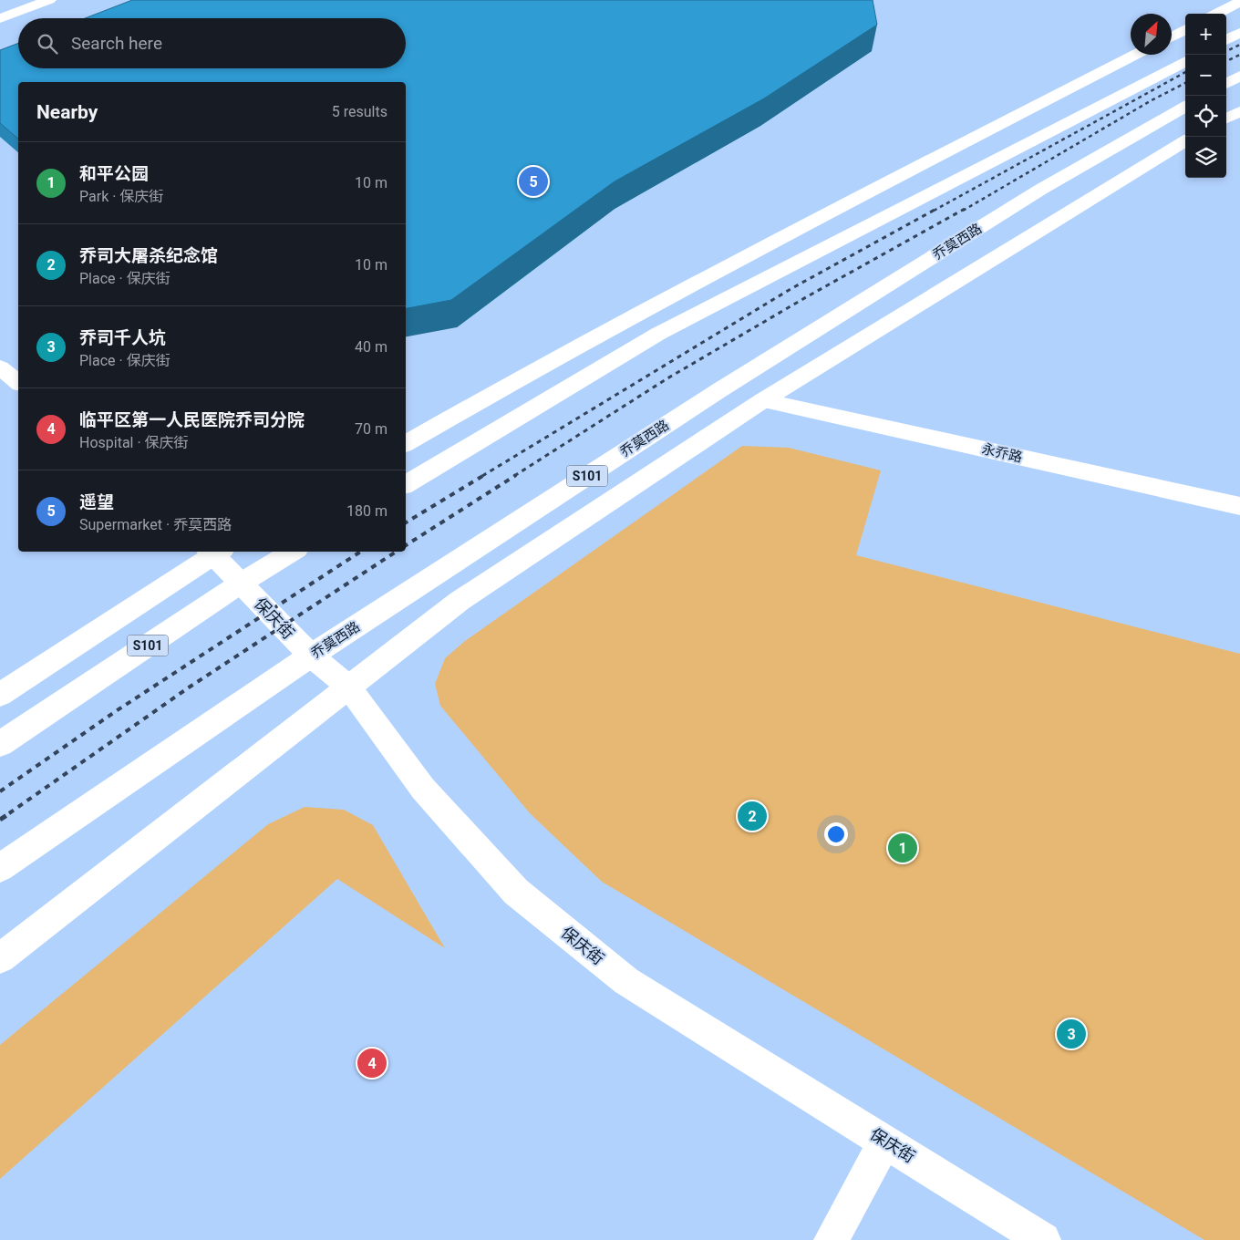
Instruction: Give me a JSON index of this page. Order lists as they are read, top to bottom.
{
  "streets": {
    "main road": [
      "乔莫西路",
      "永乔路",
      "S101",
      "保庆街"
    ]
  },
  "crossings": [
    ["乔莫西路", "保庆街"],
    ["S101", "保庆街"]
  ],
  "north": "top right",
  "page": {
    "map_buttons": ["+", "−"],
    "search": "Search here",
    "heading": ["Nearby", "5 results"],
    "list": [
      {
        "mark": "1",
        "name": "和平公园",
        "note": "Park · 保庆街",
        "value": "10 m"
      },
      {
        "mark": "2",
        "name": "乔司大屠杀纪念馆",
        "note": "Place · 保庆街",
        "value": "10 m"
      },
      {
        "mark": "3",
        "name": "乔司千人坑",
        "note": "Place · 保庆街",
        "value": "40 m"
      },
      {
        "mark": "4",
        "name": "临平区第一人民医院乔司分院",
        "note": "Hospital · 保庆街",
        "value": "70 m"
      },
      {
        "mark": "5",
        "name": "遥望",
        "note": "Supermarket · 乔莫西路",
        "value": "180 m"
      }
    ],
    "pins": [
      "5",
      "2",
      "1",
      "3",
      "4"
    ]
  }
}
